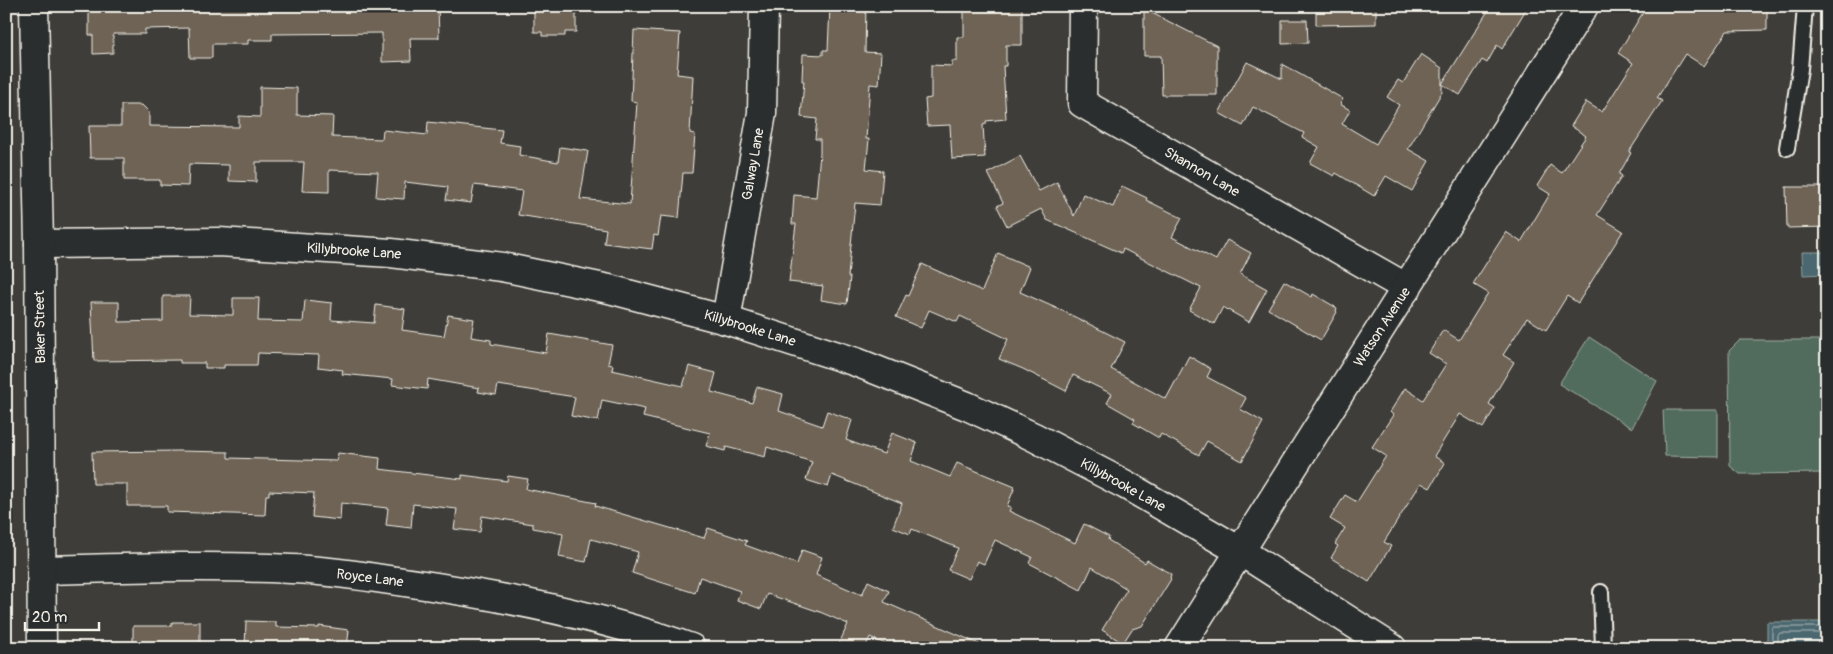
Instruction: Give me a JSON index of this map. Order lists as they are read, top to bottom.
{
  "streets": {
    "street": [
      "Galway Lane",
      "Shannon Lane",
      "Killybrooke Lane",
      "Baker Street",
      "Watson Avenue",
      "Royce Lane"
    ]
  },
  "crossings": [
    ["Galway Lane", "Killybrooke Lane"],
    ["Shannon Lane", "Watson Avenue"],
    ["Killybrooke Lane", "Baker Street"],
    ["Killybrooke Lane", "Watson Avenue"],
    ["Baker Street", "Royce Lane"]
  ],
  "scale_bar": "20 m"
}
